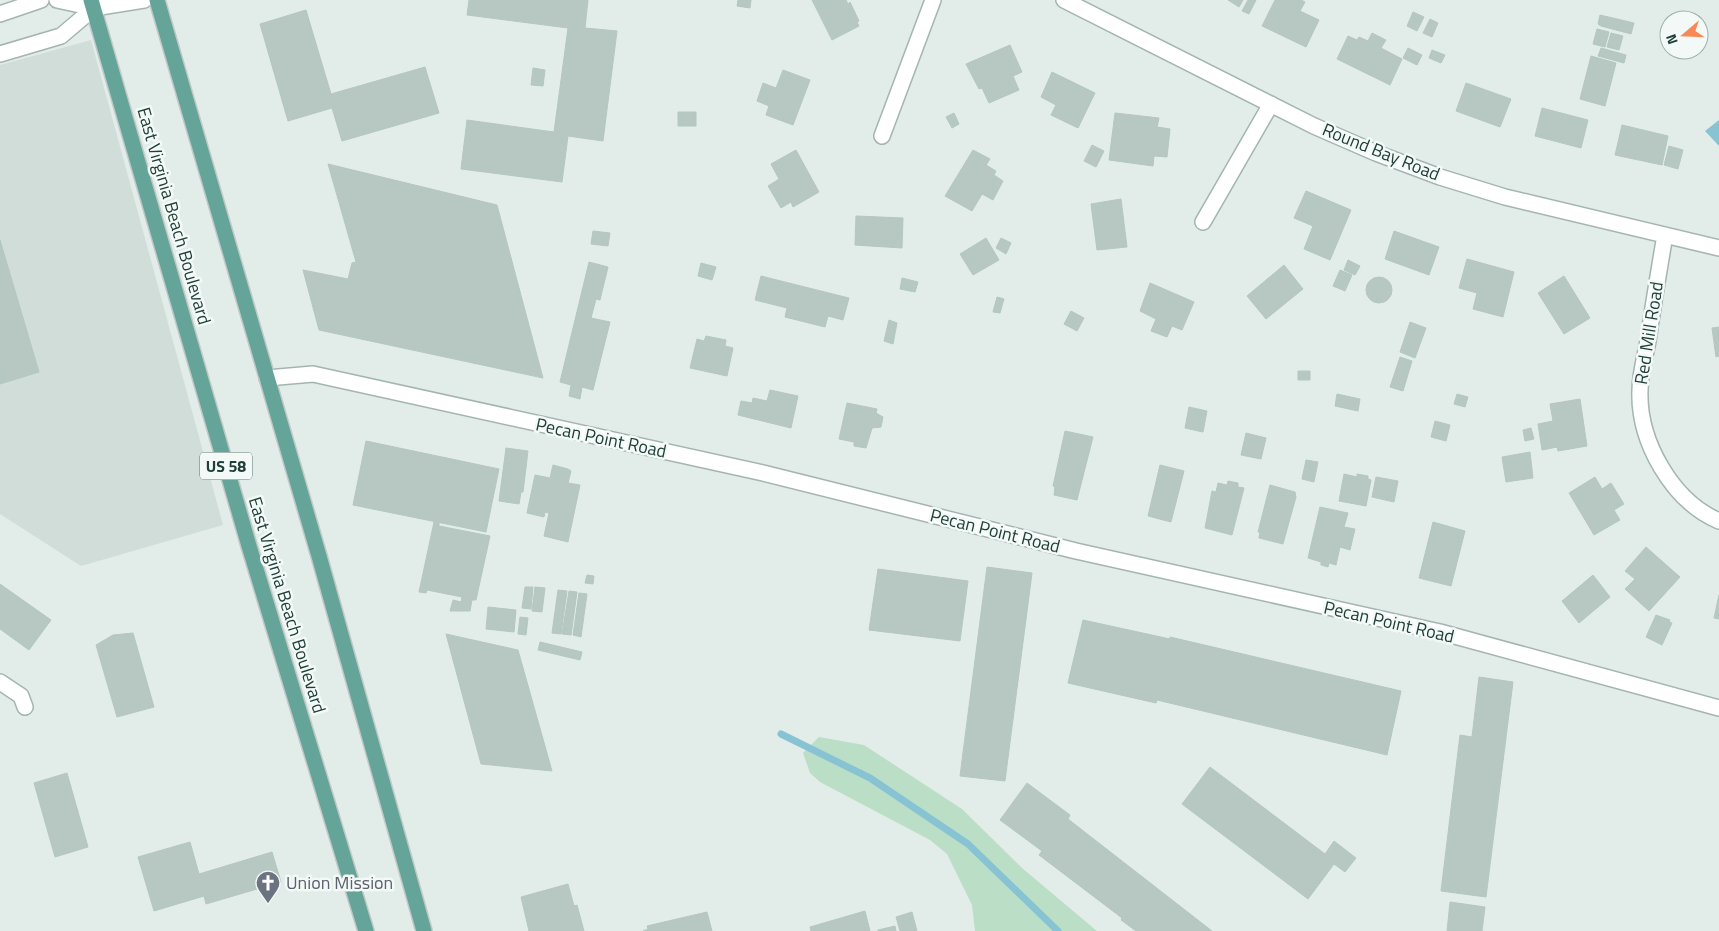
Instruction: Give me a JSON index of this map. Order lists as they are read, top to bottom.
{
  "streets": {
    "main road": ["East Virginia Beach Boulevard", "US 58"],
    "street": ["Round Bay Road", "Red Mill Road", "Pecan Point Road"]
  },
  "crossings": [
    ["Round Bay Road", "Red Mill Road"]
  ],
  "places": {
    "church": ["Union Mission"]
  },
  "north": "left"
}
